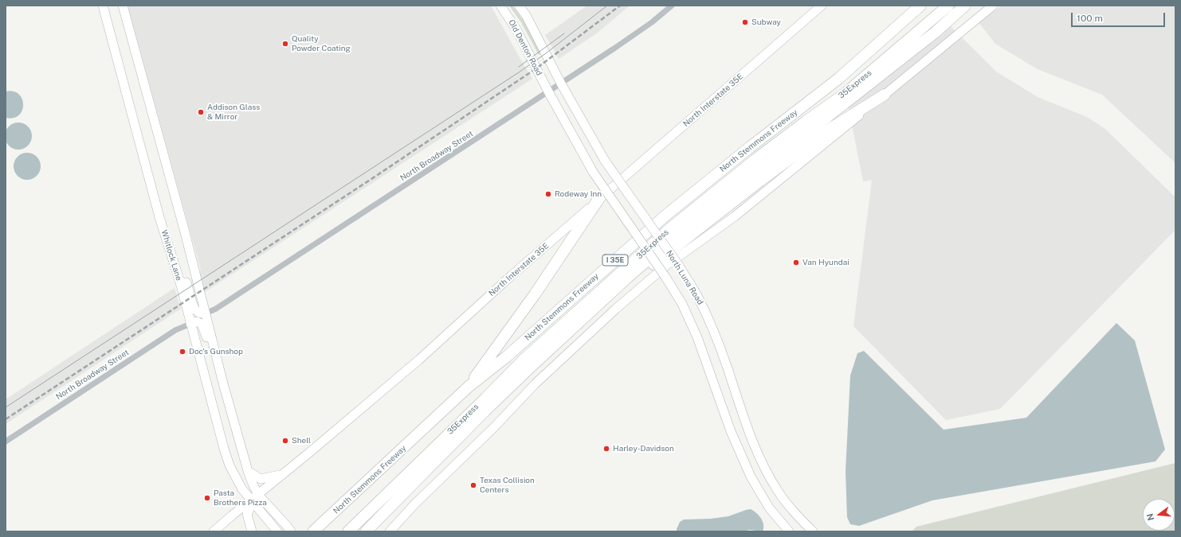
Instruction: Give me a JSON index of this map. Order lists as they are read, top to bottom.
{
  "streets": {
    "highway": ["35Express", "North Stemmons Freeway", "I 35E"],
    "main road": [
      "Old Denton Road",
      "North Interstate 35E",
      "Whitlock Lane",
      "North Luna Road"
    ],
    "street": ["North Broadway Street"]
  },
  "crossings": [
    ["Old Denton Road", "North Broadway Street"],
    ["Old Denton Road", "North Luna Road"],
    ["North Interstate 35E", "Whitlock Lane"],
    ["North Broadway Street", "Whitlock Lane"],
    ["North Broadway Street", "North Luna Road"]
  ],
  "places": [
    "Subway",
    "Quality Powder Coating",
    "Addison Glass & Mirror",
    "Rodeway Inn",
    "Van Hyundai",
    "Doc's Gunshop",
    "Shell",
    "Harley-Davidson",
    "Texas Collision Centers",
    "Pasta Brothers Pizza"
  ],
  "scale_bar": "100 m",
  "north": "left"
}
